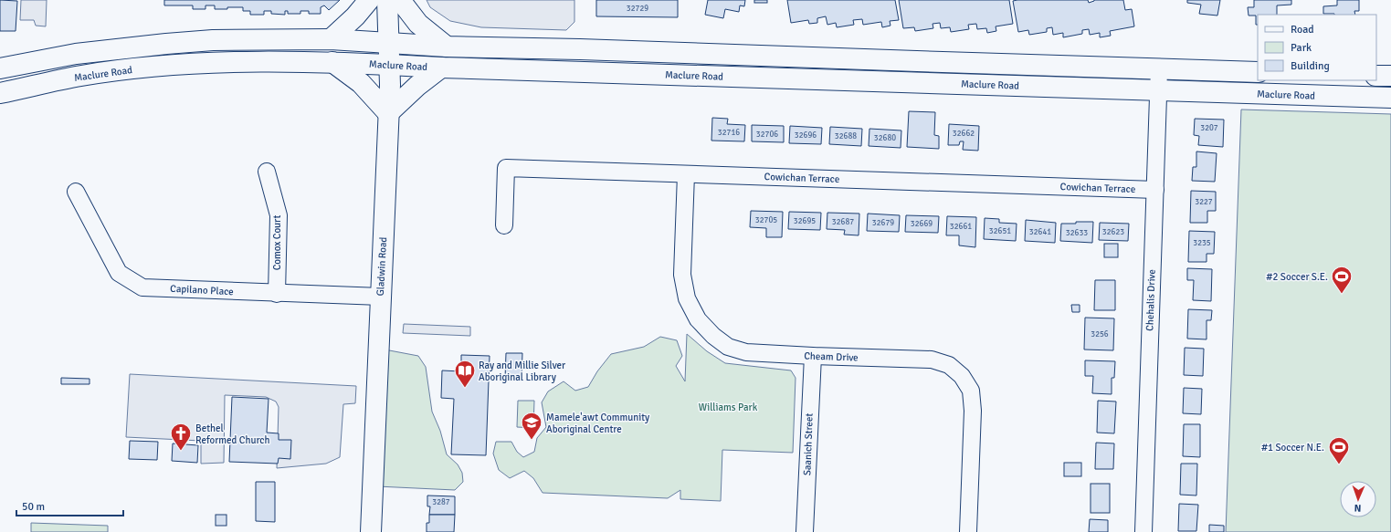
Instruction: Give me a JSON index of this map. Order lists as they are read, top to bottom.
{
  "streets": {
    "main road": ["Maclure Road", "Gladwin Road"],
    "street": [
      "Cowichan Terrace",
      "Comox Court",
      "Capilano Place",
      "Chehalis Drive",
      "Cheam Drive",
      "Saanich Street"
    ]
  },
  "crossings": [
    ["Maclure Road", "Gladwin Road"],
    ["Maclure Road", "Chehalis Drive"],
    ["Cowichan Terrace", "Chehalis Drive"],
    ["Cowichan Terrace", "Cheam Drive"],
    ["Comox Court", "Capilano Place"],
    ["Gladwin Road", "Capilano Place"],
    ["Cheam Drive", "Saanich Street"]
  ],
  "parks": ["Williams Park"],
  "places": {
    "sports": ["#2 Soccer S.E.", "#1 Soccer N.E."],
    "library": ["Ray and Millie Silver Aboriginal Library"],
    "school or university": ["Mamele'awt Community Aboriginal Centre"],
    "church": ["Bethel Reformed Church"]
  },
  "house_numbers": [
    "32729",
    "3207",
    "32716",
    "32662",
    "32706",
    "32696",
    "32688",
    "32680",
    "3227",
    "32705",
    "32695",
    "32687",
    "32679",
    "32669",
    "32661",
    "32651",
    "32641",
    "32623",
    "32633",
    "3235",
    "3256",
    "3287"
  ],
  "legend": ["Road", "Park", "Building"],
  "scale_bar": "50 m",
  "north": "bottom"
}
